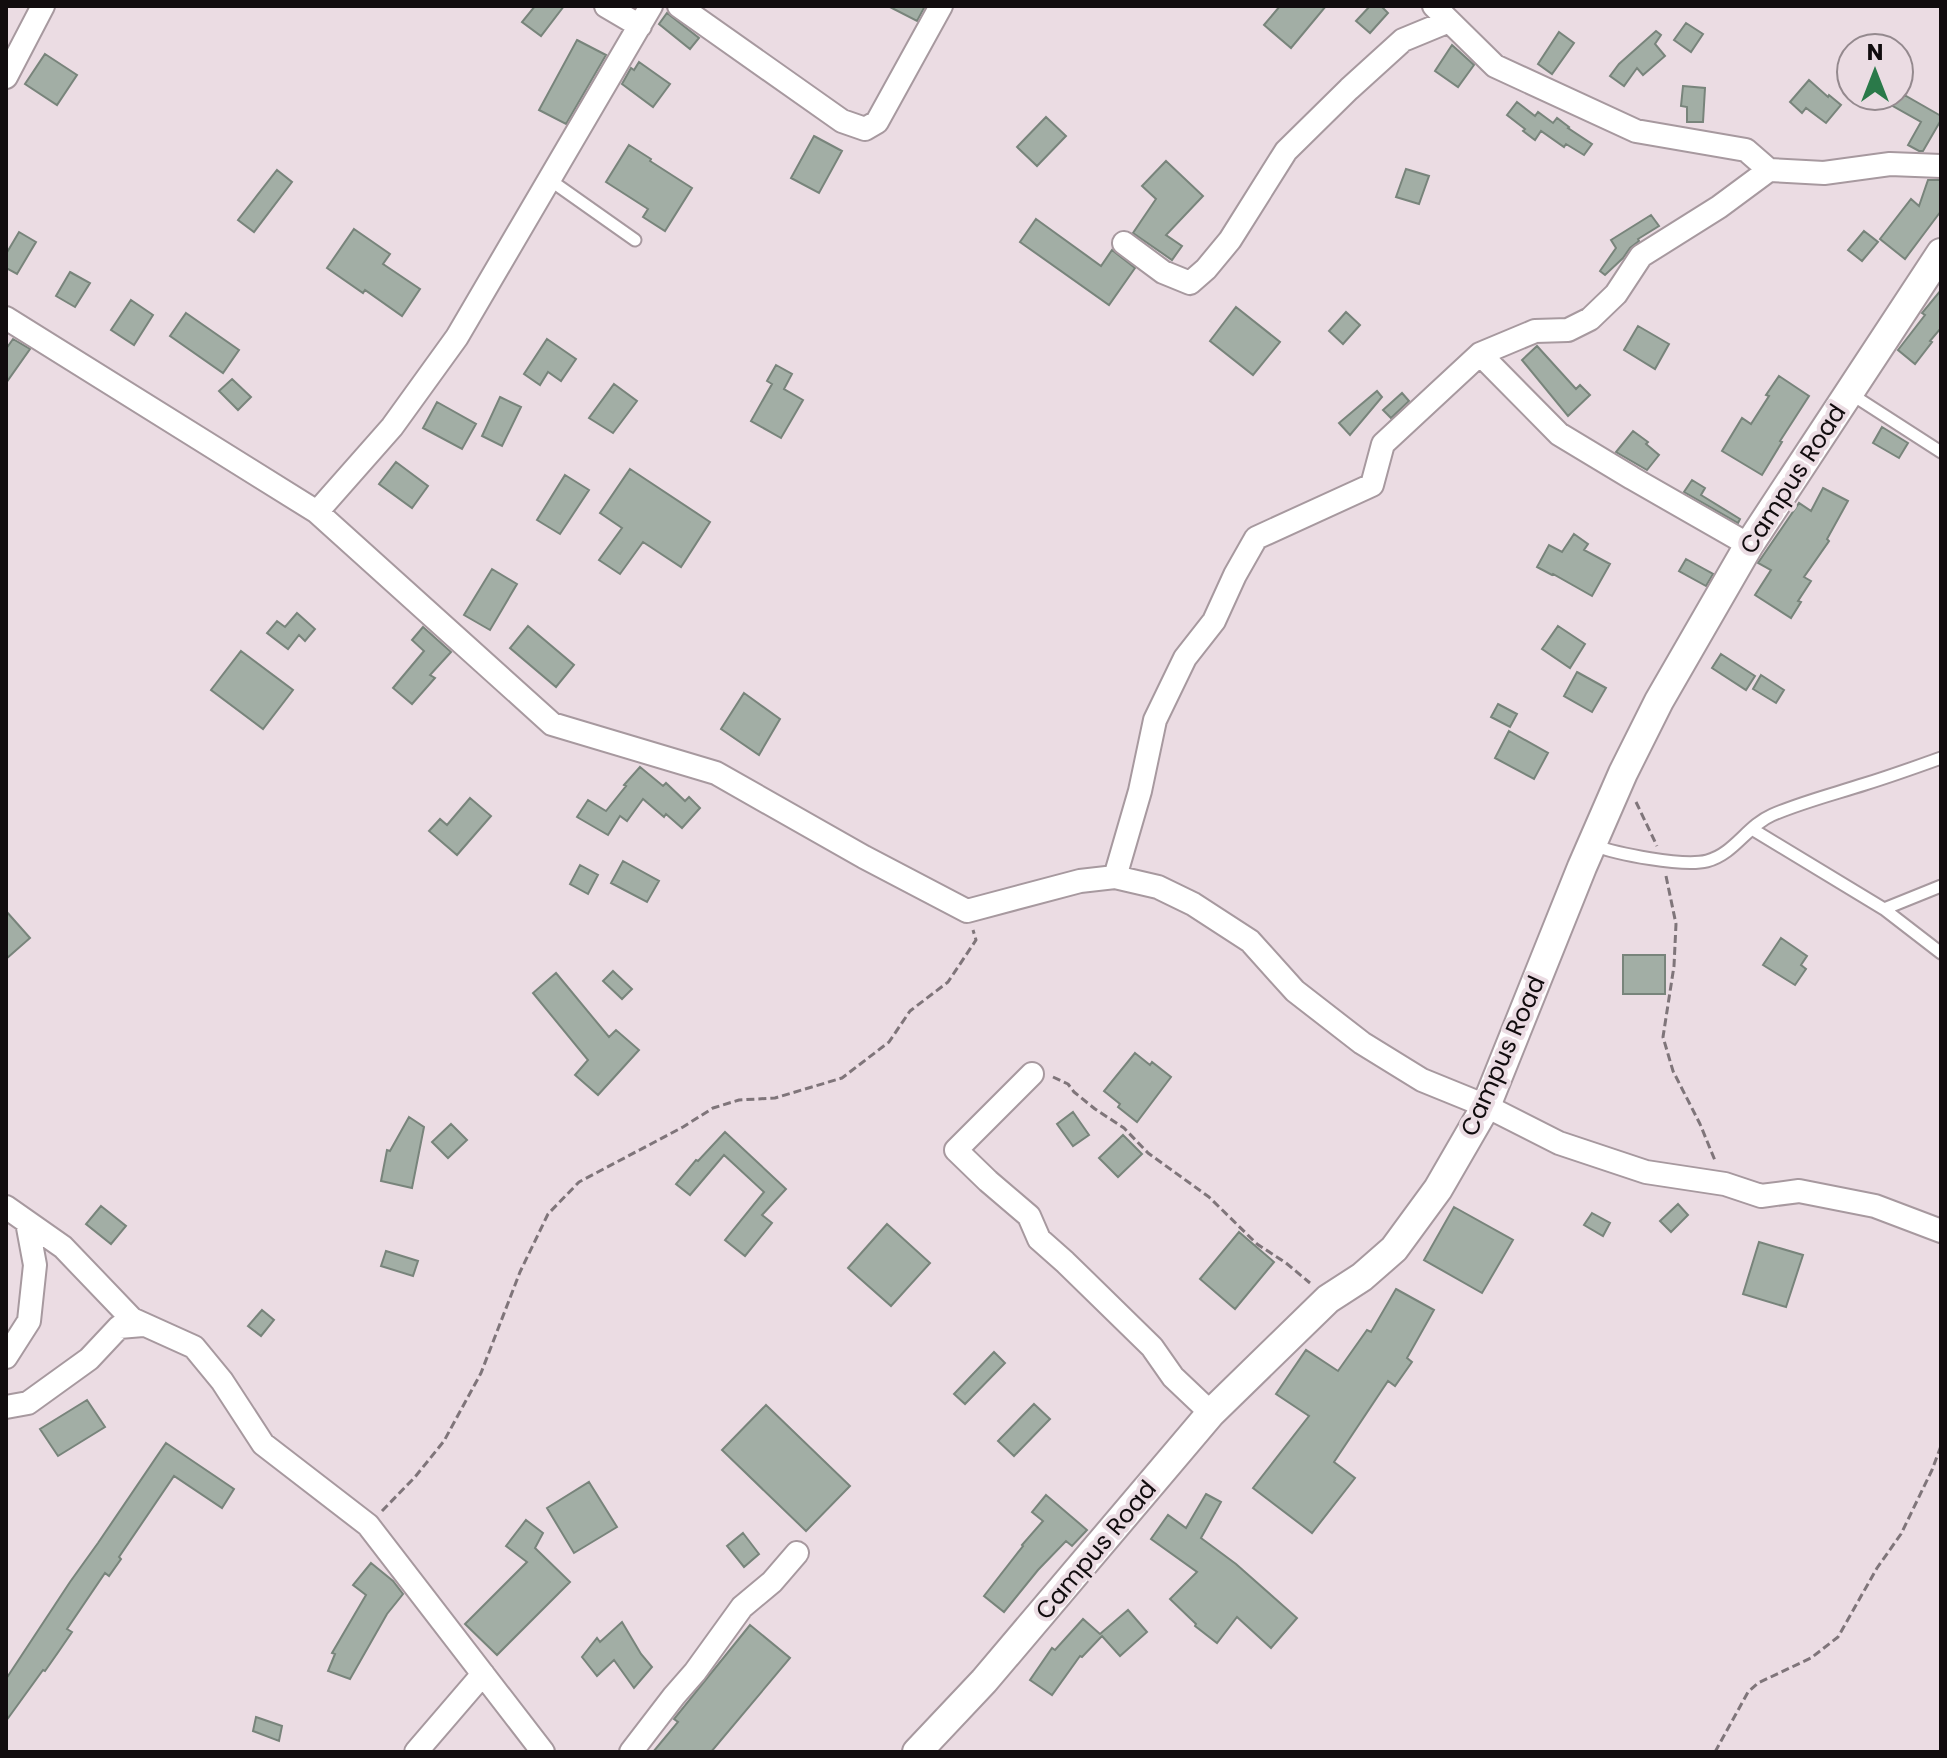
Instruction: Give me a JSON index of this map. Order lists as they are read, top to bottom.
{
  "streets": {
    "street": ["Campus Road"]
  },
  "north": "top"
}
